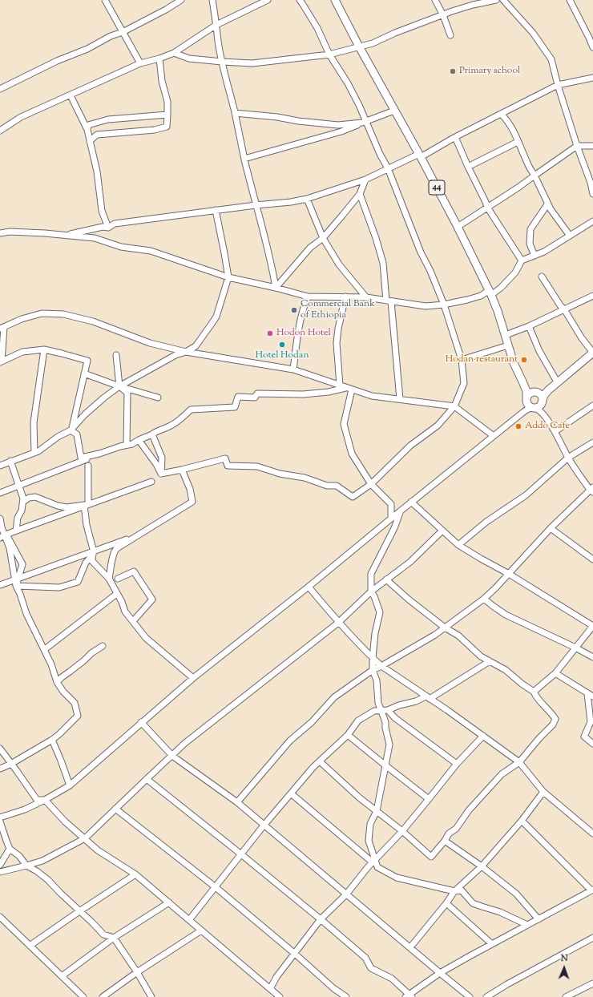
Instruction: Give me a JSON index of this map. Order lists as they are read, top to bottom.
{
  "streets": {
    "main road": ["44"]
  },
  "places": [
    "Primary school",
    "Commercial Bank of Ethiopia",
    "Hodon Hotel",
    "Hotel Hodan",
    "Hodan restaurant",
    "Addo Cafe"
  ],
  "north": "top"
}
